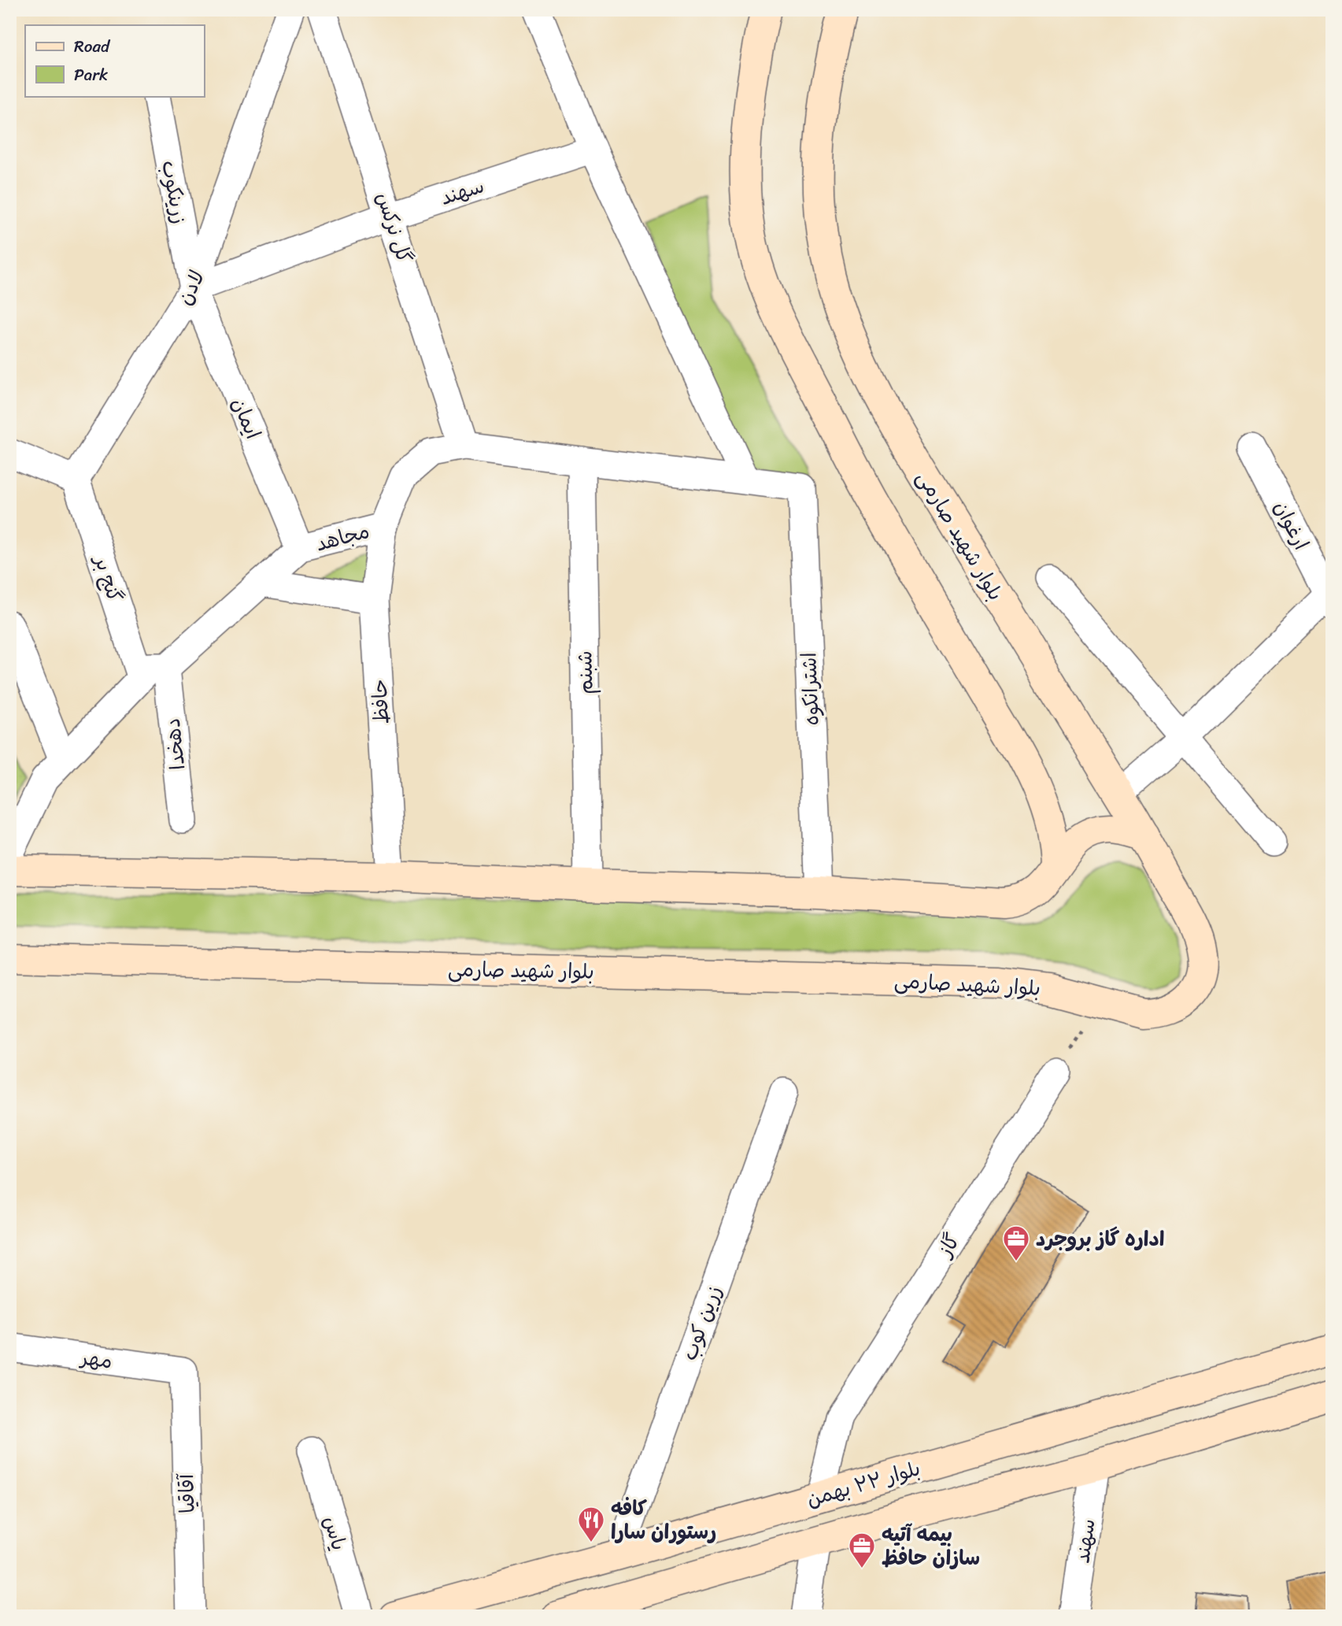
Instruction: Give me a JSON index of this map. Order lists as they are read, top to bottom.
{
  "streets": {
    "main road": ["بلوار شهید صارمی", "بلوار ۲۲ بهمن"],
    "street": [
      "سهند",
      "زرینکوب",
      "گل نرکس",
      "لادن",
      "ایمان",
      "ارغوان",
      "مجاهد",
      "گنج بر",
      "شبنم",
      "اشترانکوه",
      "حافظ",
      "دهخدا",
      "گاز",
      "زرین کوب",
      "مهر",
      "آقاقیا",
      "یاس"
    ]
  },
  "crossings": [
    ["سهند", "زرینکوب"],
    ["سهند", "گل نرکس"],
    ["سهند", "لادن"],
    ["سهند", "ایمان"],
    ["سهند", "بلوار ۲۲ بهمن"],
    ["زرینکوب", "لادن"],
    ["زرینکوب", "ایمان"],
    ["گل نرکس", "مجاهد"],
    ["لادن", "ایمان"],
    ["لادن", "گنج بر"],
    ["ایمان", "مجاهد"],
    ["مجاهد", "گنج بر"],
    ["مجاهد", "شبنم"],
    ["مجاهد", "اشترانکوه"],
    ["مجاهد", "حافظ"],
    ["مجاهد", "دهخدا"],
    ["گاز", "بلوار ۲۲ بهمن"],
    ["زرین کوب", "بلوار ۲۲ بهمن"],
    ["مهر", "آقاقیا"]
  ],
  "places": {
    "office": ["اداره گاز بروجرد", "بیمه آتیه سازان حافظ"],
    "restaurant": ["کافه رستوران سارا"]
  },
  "legend": ["Road", "Park"]
}
